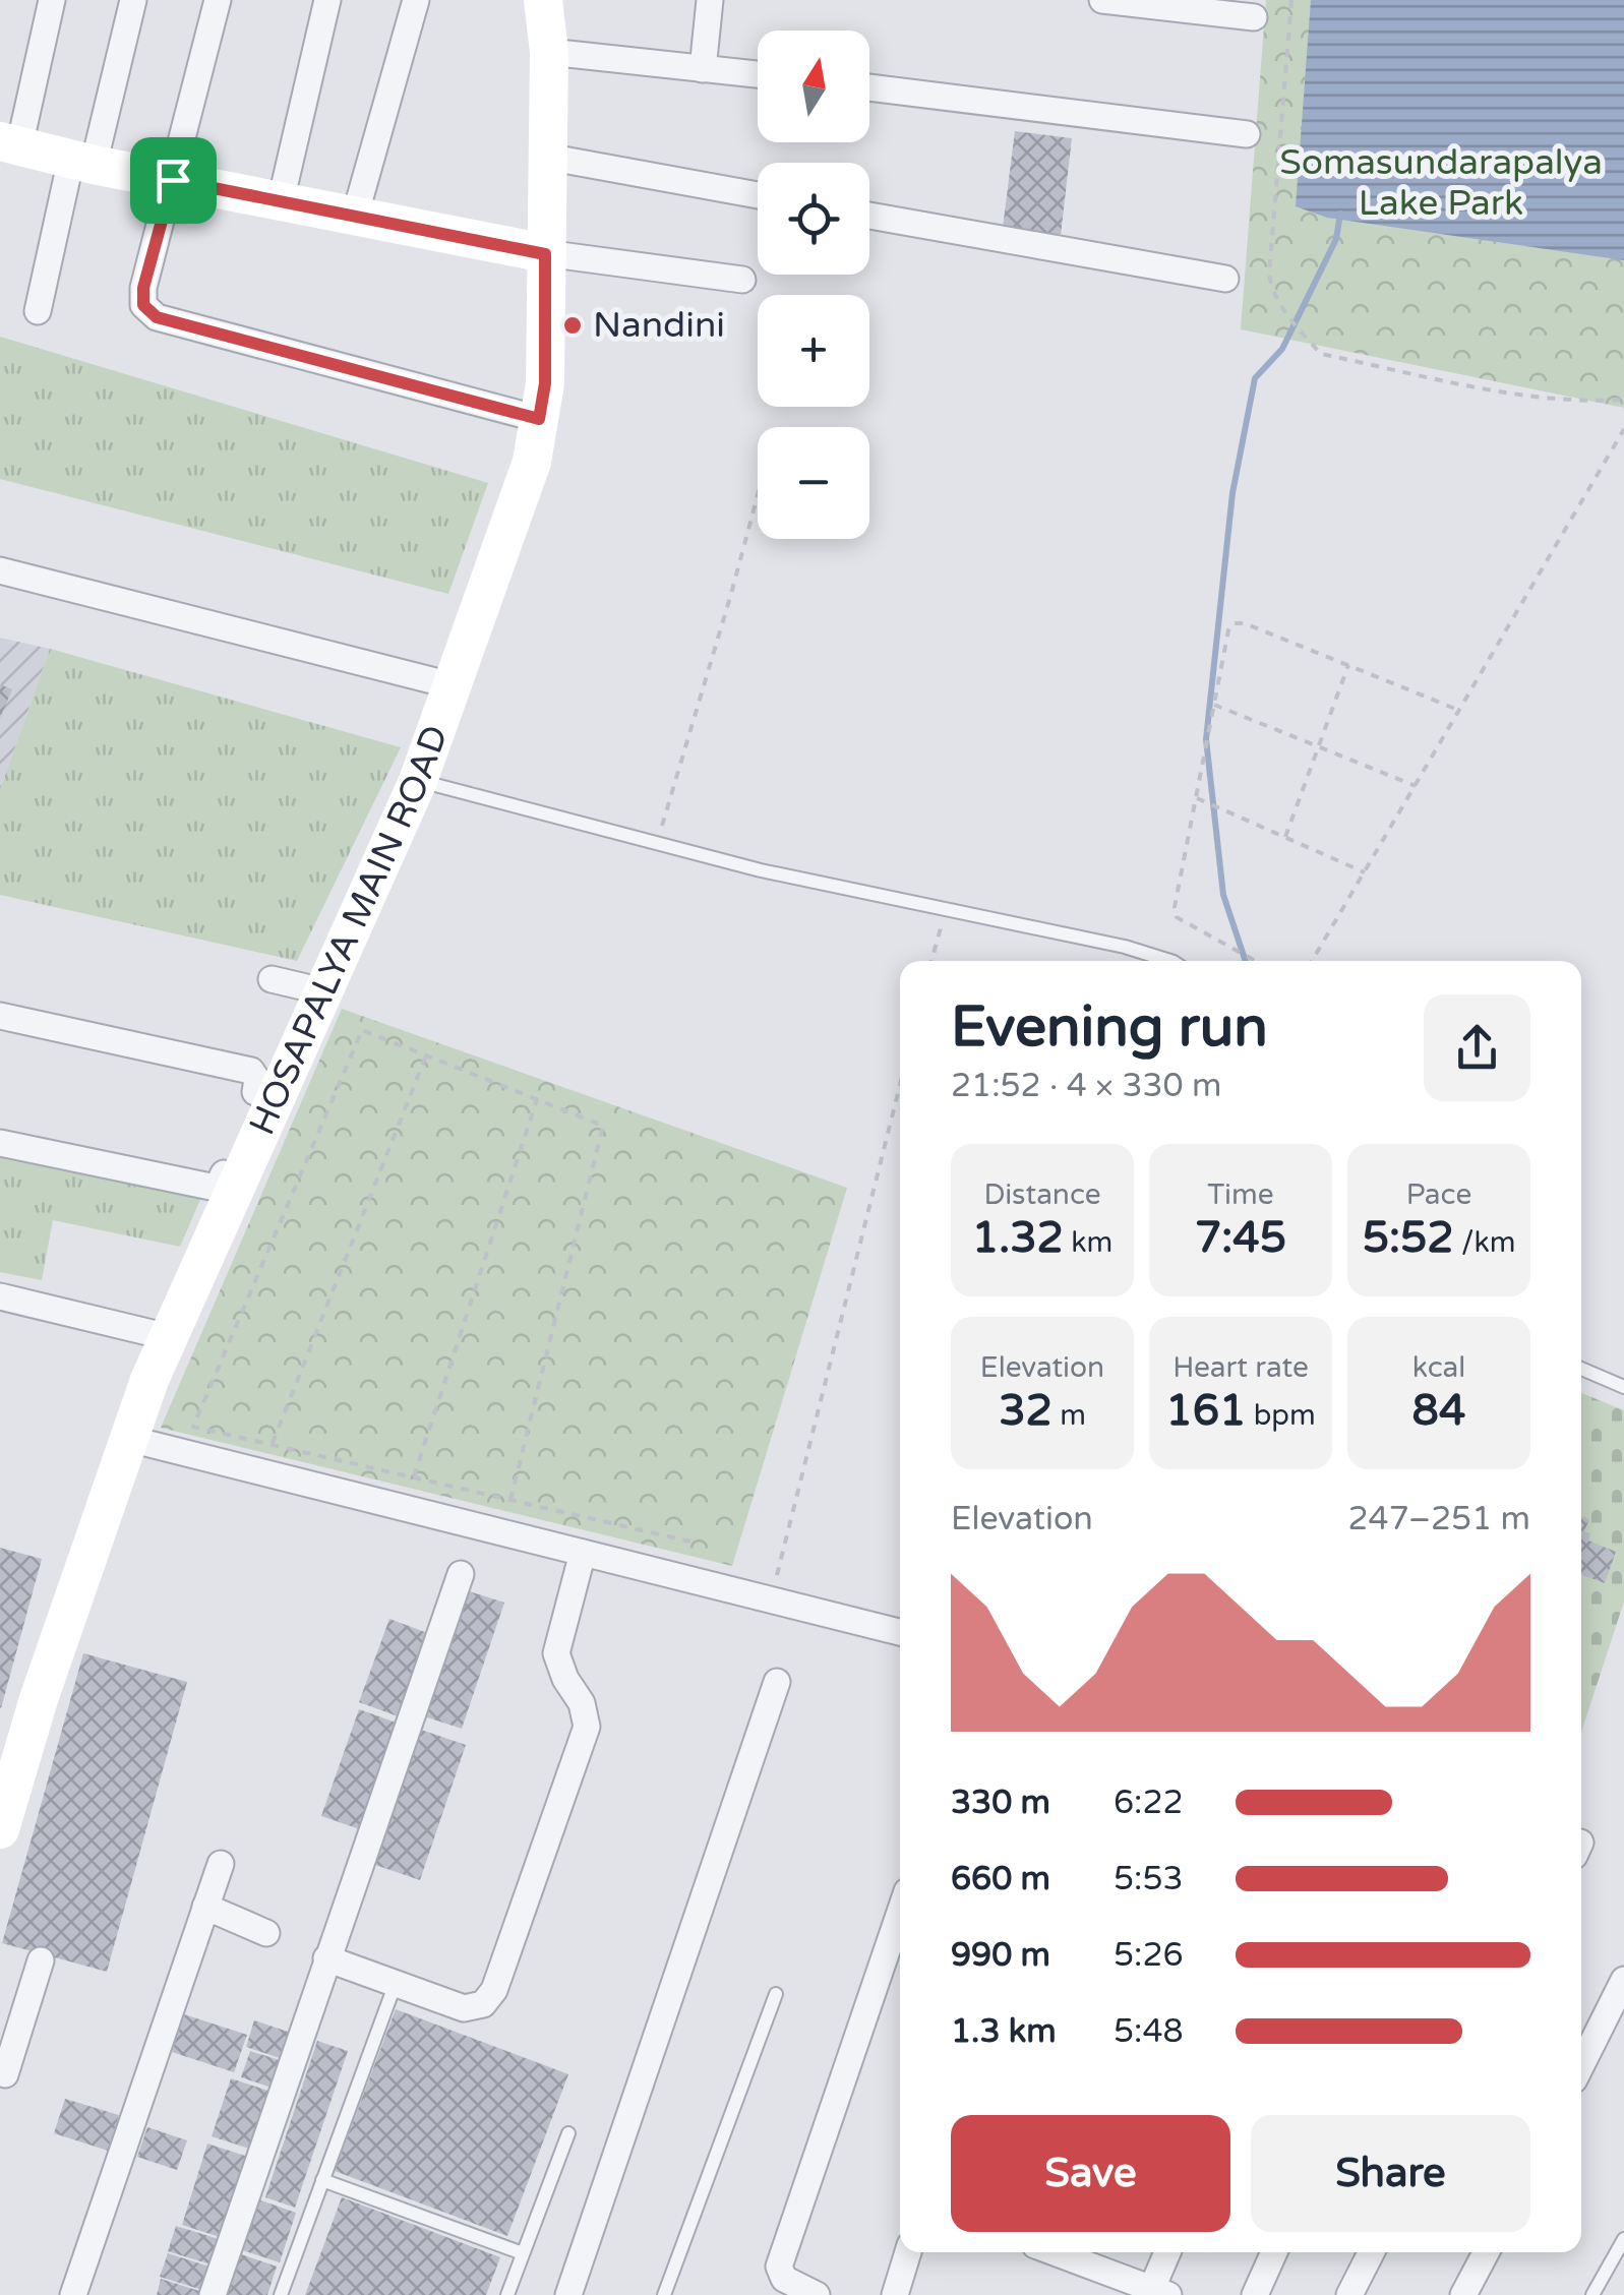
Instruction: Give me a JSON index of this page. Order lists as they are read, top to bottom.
{
  "streets": {
    "street": ["HOSAPALYA MAIN ROAD"]
  },
  "parks": ["Somasundarapalya Lake Park"],
  "places": ["Nandini"],
  "north": "top",
  "page": {
    "map_buttons": ["+", "−"],
    "heading": ["Evening run", "21:52 · 4 × 330 m"],
    "stats": [
      ["Distance", "1.32 km"],
      ["Time", "7:45"],
      ["Pace", "5:52 /km"],
      ["Elevation", "32 m"],
      ["Heart rate", "161 bpm"],
      ["kcal", "84"]
    ],
    "chart": ["Elevation", "247–251 m"],
    "list": [
      {
        "name": "330 m",
        "note": "6:22"
      },
      {
        "name": "660 m",
        "note": "5:53"
      },
      {
        "name": "990 m",
        "note": "5:26"
      },
      {
        "name": "1.3 km",
        "note": "5:48"
      }
    ],
    "buttons": ["Save", "Share"]
  }
}
